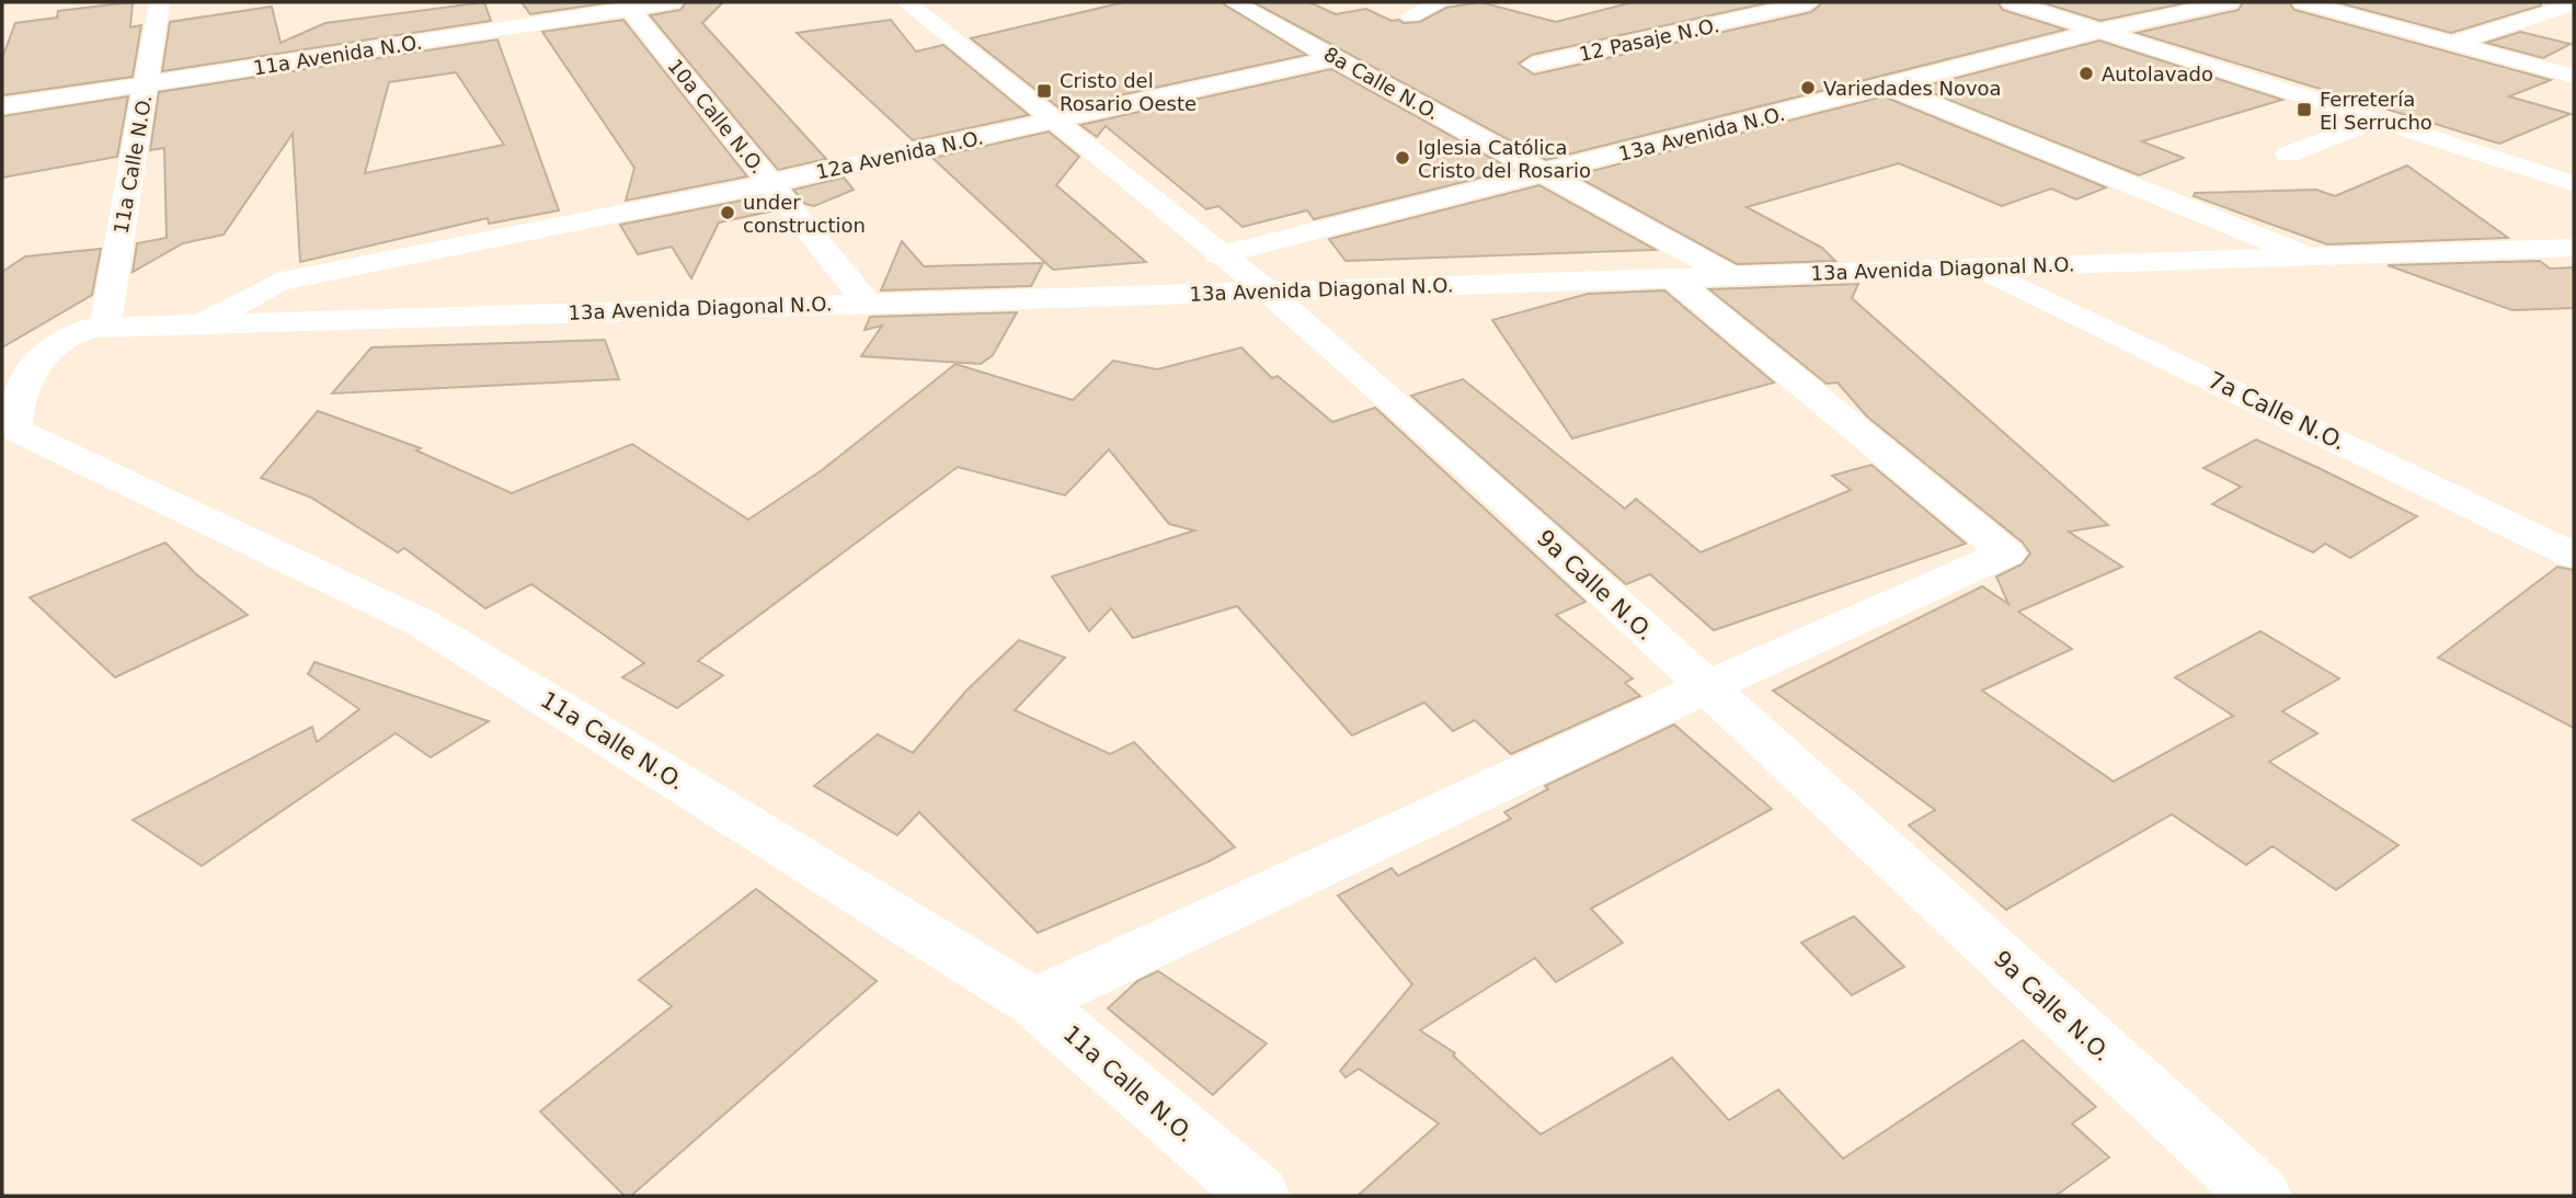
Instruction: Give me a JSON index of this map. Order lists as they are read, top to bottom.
{
  "streets": {
    "street": [
      "12 Pasaje N.O.",
      "11a Avenida N.O.",
      "8a Calle N.O.",
      "10a Calle N.O.",
      "13a Avenida N.O.",
      "12a Avenida N.O.",
      "11a Calle N.O.",
      "13a Avenida Diagonal N.O.",
      "7a Calle N.O.",
      "9a Calle N.O."
    ]
  },
  "crossings": [
    ["11a Avenida N.O.", "10a Calle N.O."],
    ["11a Avenida N.O.", "11a Calle N.O."],
    ["8a Calle N.O.", "13a Avenida N.O."],
    ["8a Calle N.O.", "12a Avenida N.O."],
    ["8a Calle N.O.", "13a Avenida Diagonal N.O."],
    ["10a Calle N.O.", "12a Avenida N.O."],
    ["10a Calle N.O.", "13a Avenida Diagonal N.O."],
    ["13a Avenida N.O.", "9a Calle N.O."],
    ["12a Avenida N.O.", "13a Avenida Diagonal N.O."],
    ["12a Avenida N.O.", "9a Calle N.O."],
    ["11a Calle N.O.", "13a Avenida Diagonal N.O."],
    ["13a Avenida Diagonal N.O.", "7a Calle N.O."],
    ["13a Avenida Diagonal N.O.", "9a Calle N.O."]
  ],
  "places": {
    "other": [
      "Autolavado",
      "Variedades Novoa",
      "Iglesia Católica Cristo del Rosario",
      "under construction"
    ],
    "transit": ["Cristo del Rosario Oeste", "Ferretería El Serrucho"]
  }
}
